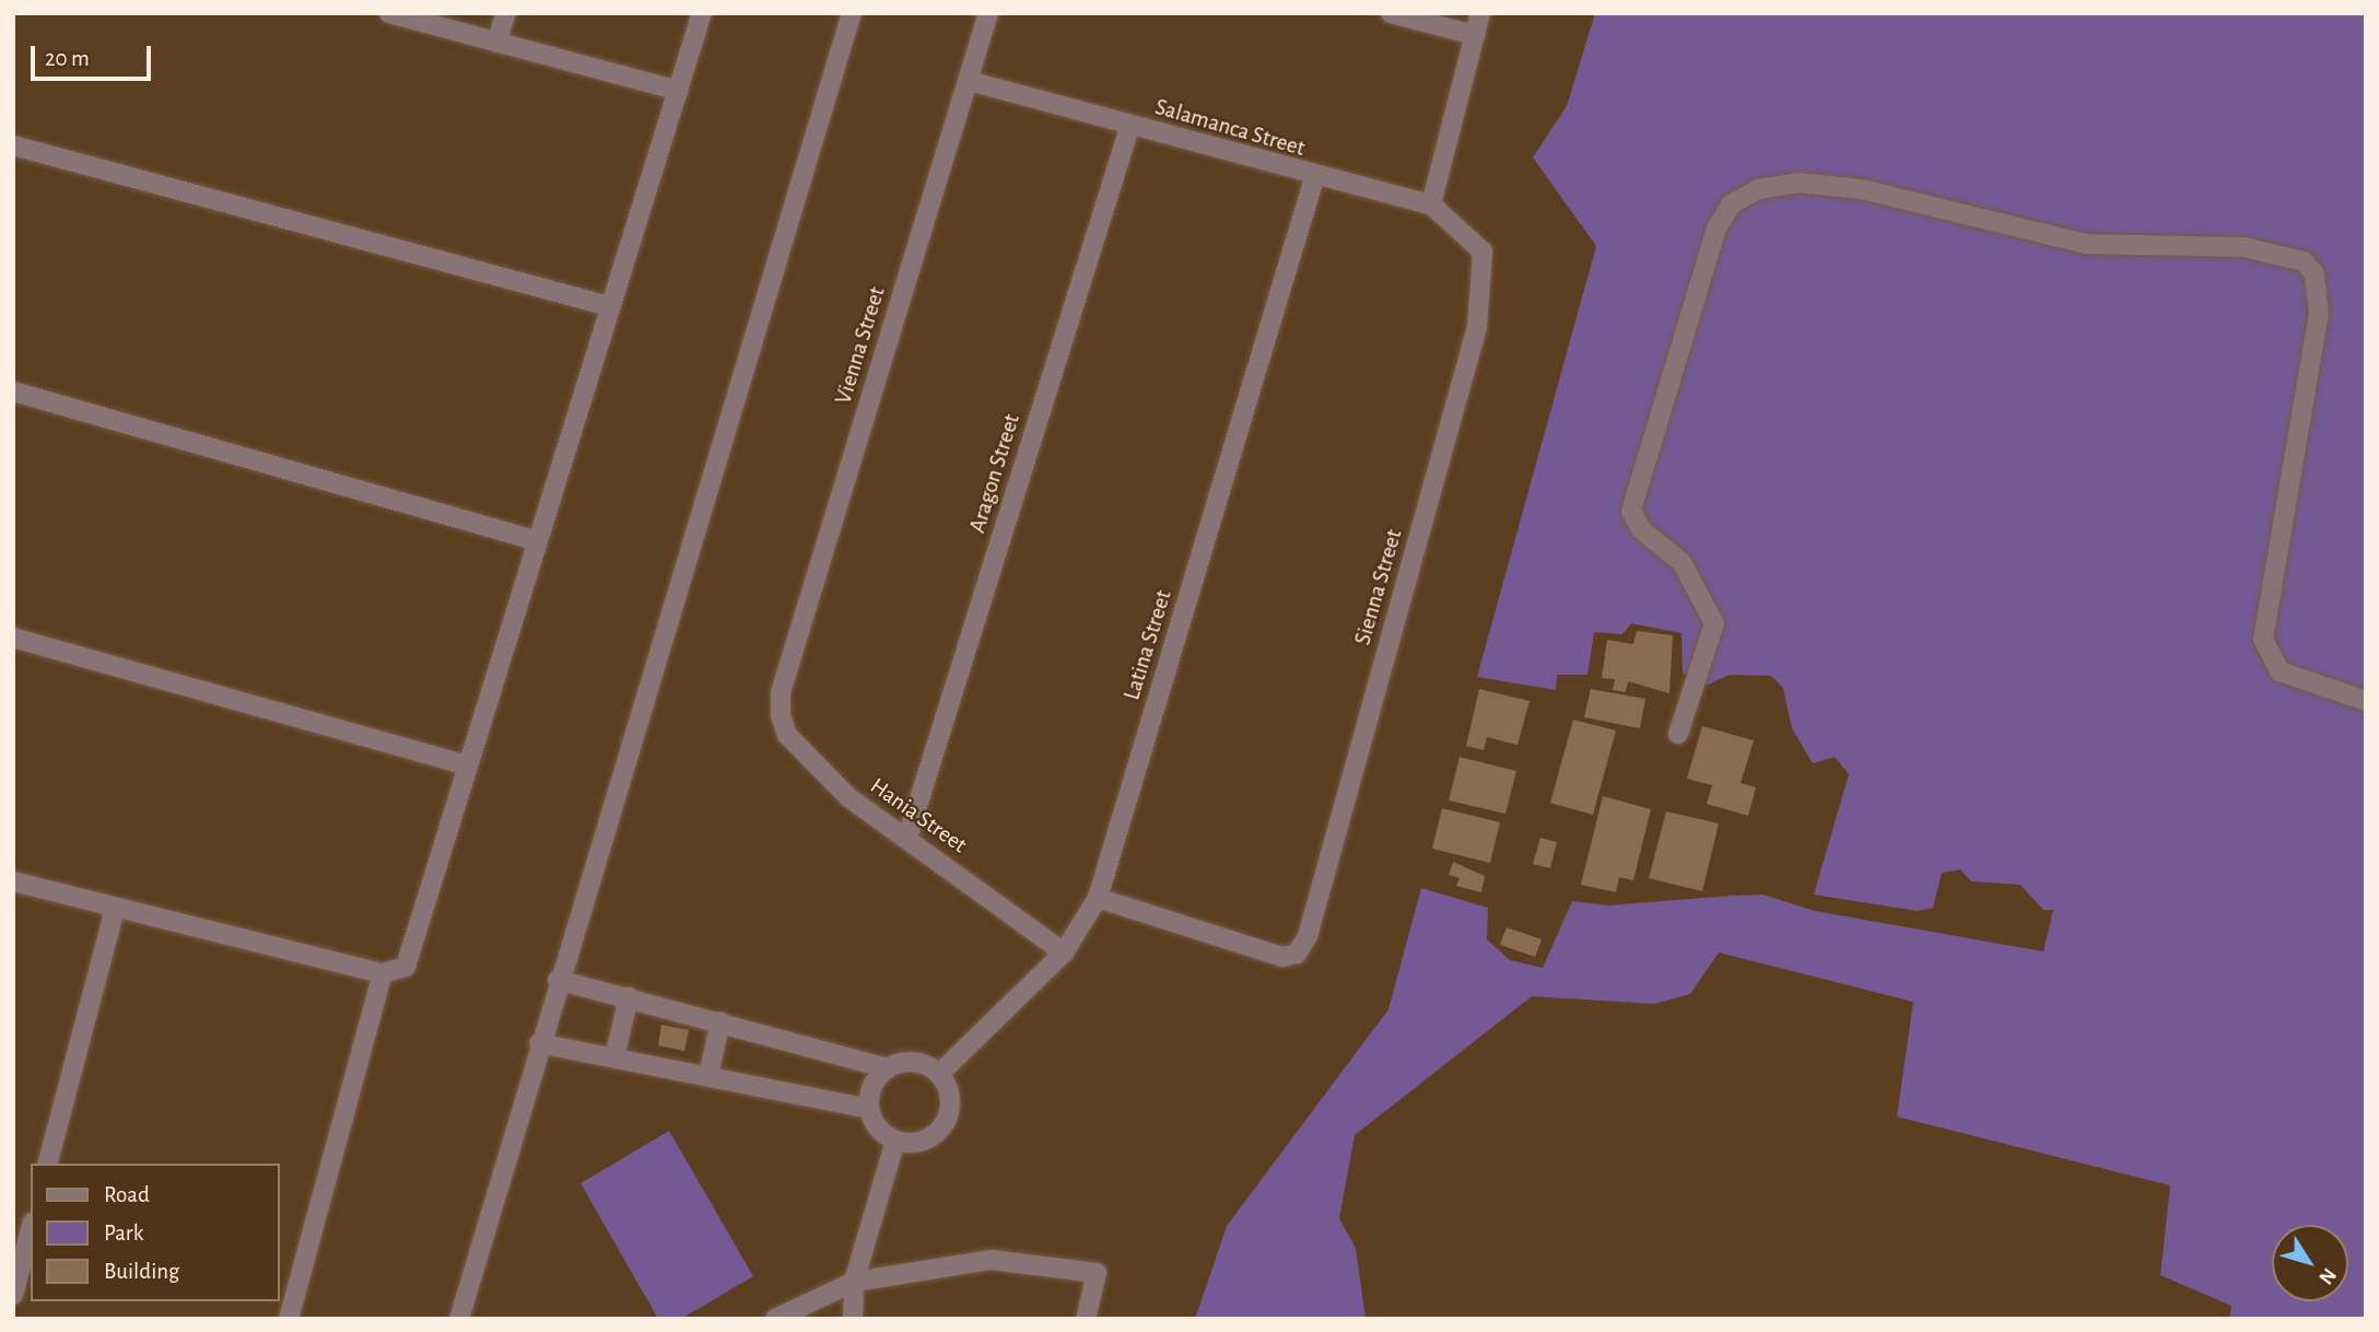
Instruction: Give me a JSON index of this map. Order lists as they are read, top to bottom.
{
  "streets": {
    "street": [
      "Salamanca Street",
      "Vienna Street",
      "Aragon Street",
      "Sienna Street",
      "Latina Street",
      "Hania Street"
    ]
  },
  "crossings": [
    ["Salamanca Street", "Vienna Street"],
    ["Salamanca Street", "Aragon Street"],
    ["Salamanca Street", "Sienna Street"],
    ["Salamanca Street", "Latina Street"],
    ["Vienna Street", "Hania Street"],
    ["Aragon Street", "Hania Street"],
    ["Sienna Street", "Latina Street"],
    ["Latina Street", "Hania Street"]
  ],
  "legend": ["Road", "Park", "Building"],
  "scale_bar": "20 m",
  "north": "bottom right"
}
